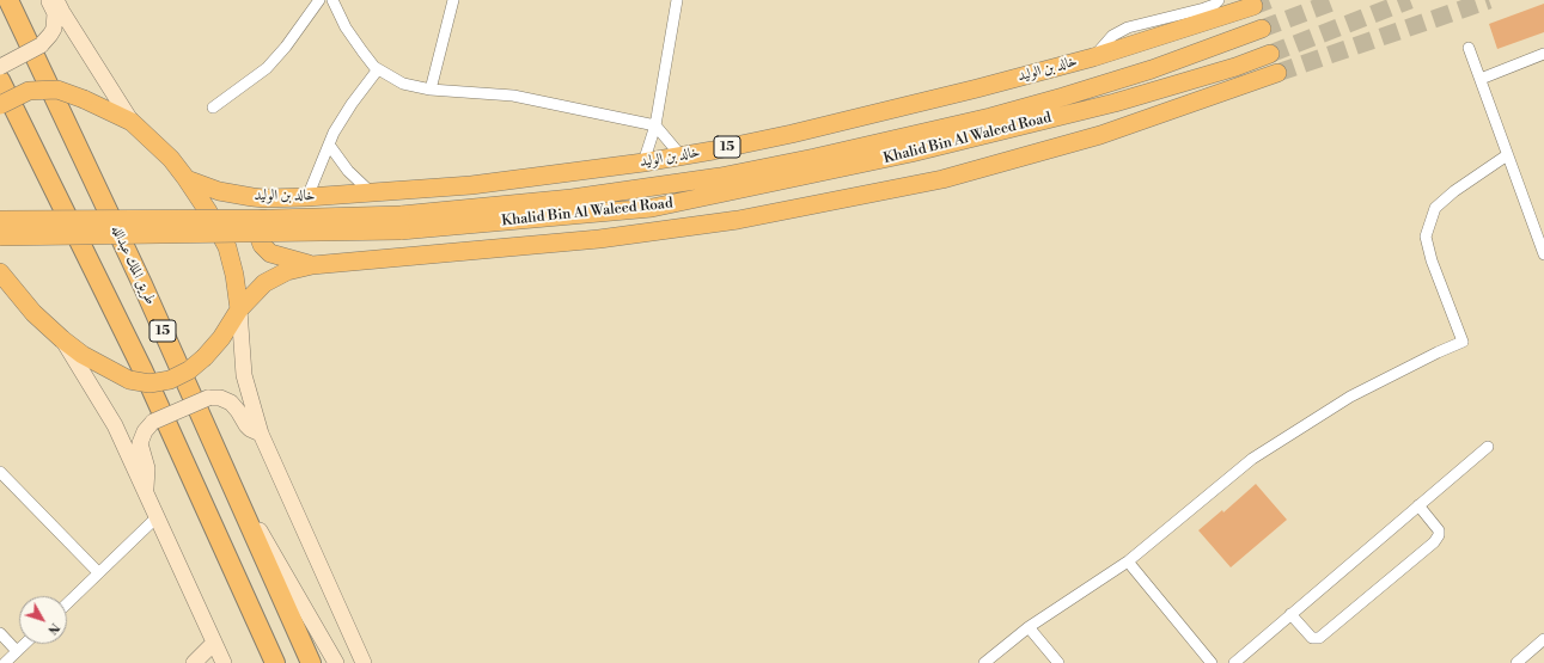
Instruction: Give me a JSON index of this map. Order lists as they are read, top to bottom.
{
  "streets": {
    "highway": [
      "خالد بن الوليد",
      "Khalid Bin Al Waleed Road",
      "15",
      "طريق الملك عبدالله"
    ]
  },
  "crossings": [
    ["خالد بن الوليد", "15"]
  ],
  "north": "bottom right"
}
